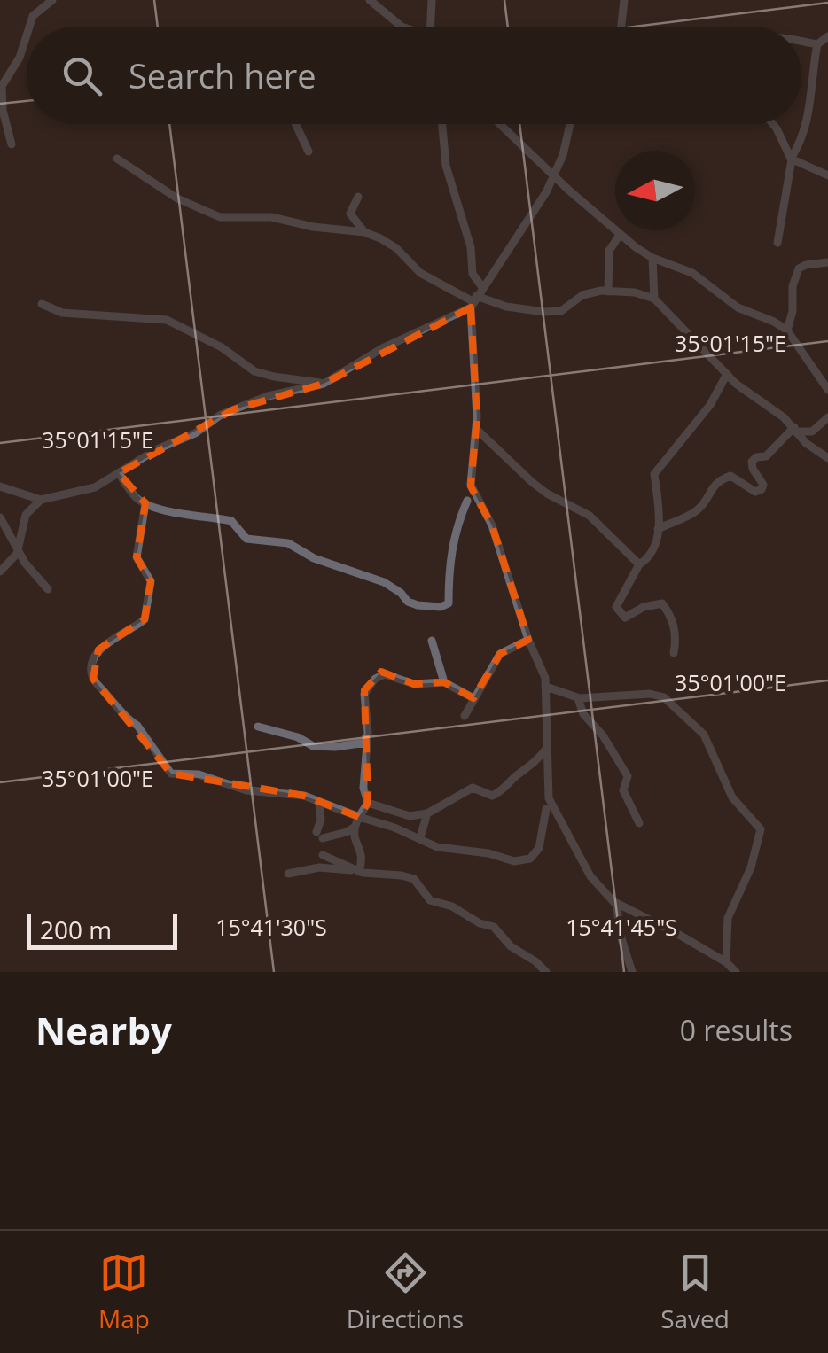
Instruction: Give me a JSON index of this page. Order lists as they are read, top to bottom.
{
  "scale_bar": "200 m",
  "north": "left",
  "page": {
    "search": "Search here",
    "scale": "200 m",
    "heading": ["Nearby", "0 results"],
    "nav": ["Map", "Directions", "Saved"]
  },
  "coordinates": [
    "35°01'15\"E",
    "35°01'00\"E",
    "15°41'30\"S",
    "15°41'45\"S"
  ]
}
